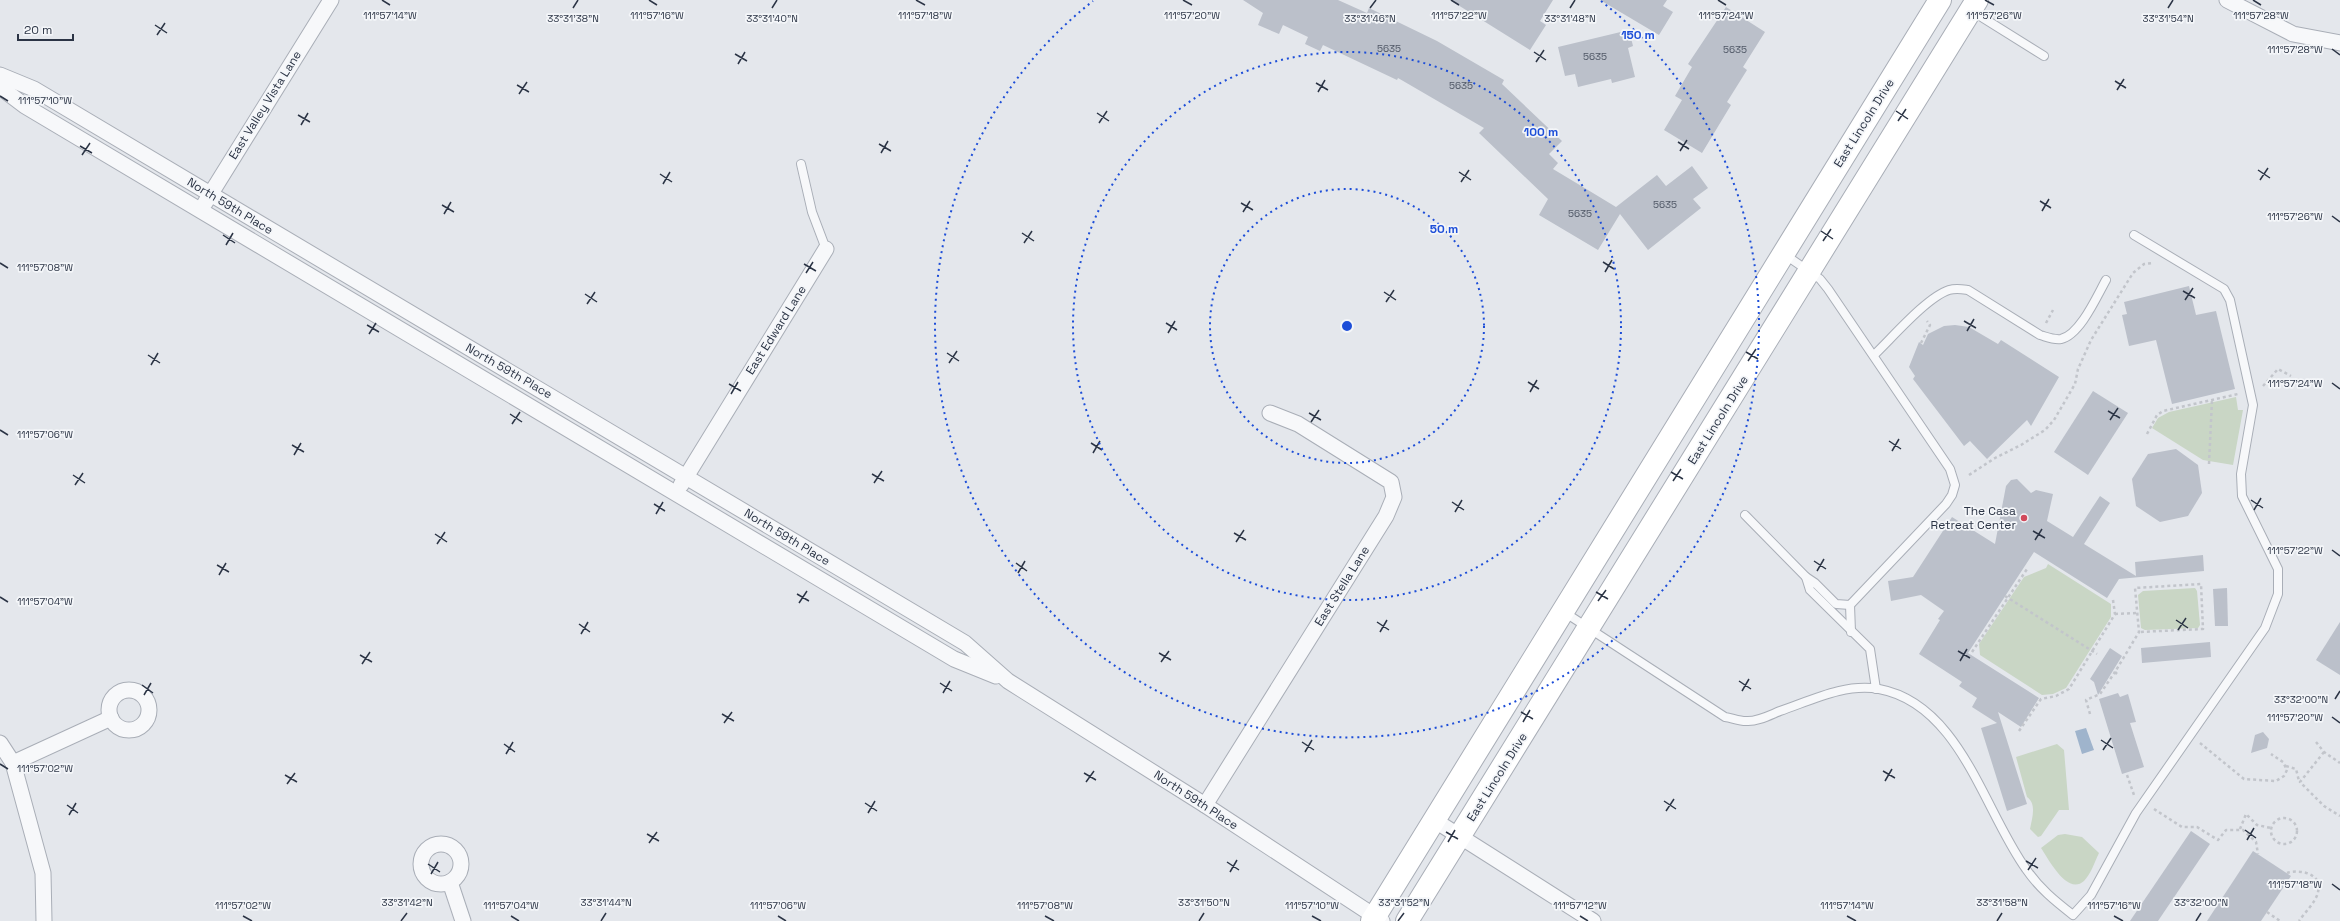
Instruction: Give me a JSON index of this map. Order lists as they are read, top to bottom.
{
  "streets": {
    "main road": ["East Lincoln Drive"],
    "street": [
      "East Valley Vista Lane",
      "North 59th Place",
      "East Edward Lane",
      "East Stella Lane"
    ]
  },
  "crossings": [
    ["East Valley Vista Lane", "North 59th Place"],
    ["East Lincoln Drive", "North 59th Place"],
    ["North 59th Place", "East Edward Lane"],
    ["North 59th Place", "East Stella Lane"]
  ],
  "places": ["The Casa Retreat Center"],
  "house_numbers": [
    "5635",
    "5635",
    "5635",
    "5635",
    "5635",
    "5635"
  ],
  "scale_bar": "20 m",
  "coordinates": [
    "111°57'14\"W",
    "111°57'16\"W",
    "111°57'18\"W",
    "111°57'20\"W",
    "111°57'22\"W",
    "111°57'24\"W",
    "111°57'26\"W",
    "111°57'28\"W",
    "33°31'38\"N",
    "33°31'40\"N",
    "33°31'46\"N",
    "33°31'48\"N",
    "33°31'54\"N",
    "111°57'10\"W",
    "111°57'08\"W",
    "111°57'06\"W",
    "111°57'04\"W",
    "33°32'00\"N",
    "111°57'02\"W",
    "33°31'42\"N",
    "33°31'44\"N",
    "33°31'50\"N",
    "33°31'52\"N",
    "33°31'58\"N",
    "111°57'12\"W"
  ],
  "rings": ["150 m", "100 m", "50 m"]
}
